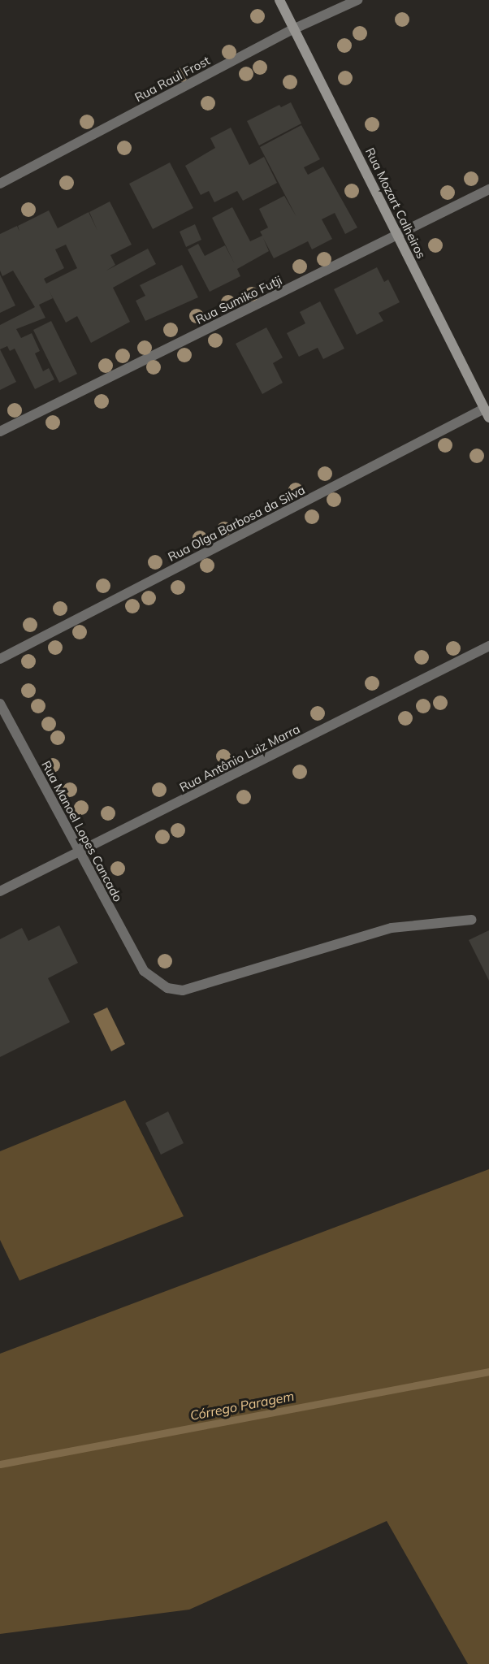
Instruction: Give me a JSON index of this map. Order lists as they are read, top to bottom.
{
  "streets": {
    "street": [
      "Rua Raul Frost",
      "Rua Mozart Calheiros",
      "Rua Sumiko Futji",
      "Rua Olga Barbosa da Silva",
      "Rua Antônio Luiz Marra",
      "Rua Manoel Lopes Cancado"
    ]
  },
  "crossings": [
    ["Rua Raul Frost", "Rua Mozart Calheiros"],
    ["Rua Mozart Calheiros", "Rua Sumiko Futji"],
    ["Rua Mozart Calheiros", "Rua Olga Barbosa da Silva"],
    ["Rua Antônio Luiz Marra", "Rua Manoel Lopes Cancado"]
  ],
  "water": ["Córrego Paragem"]
}
